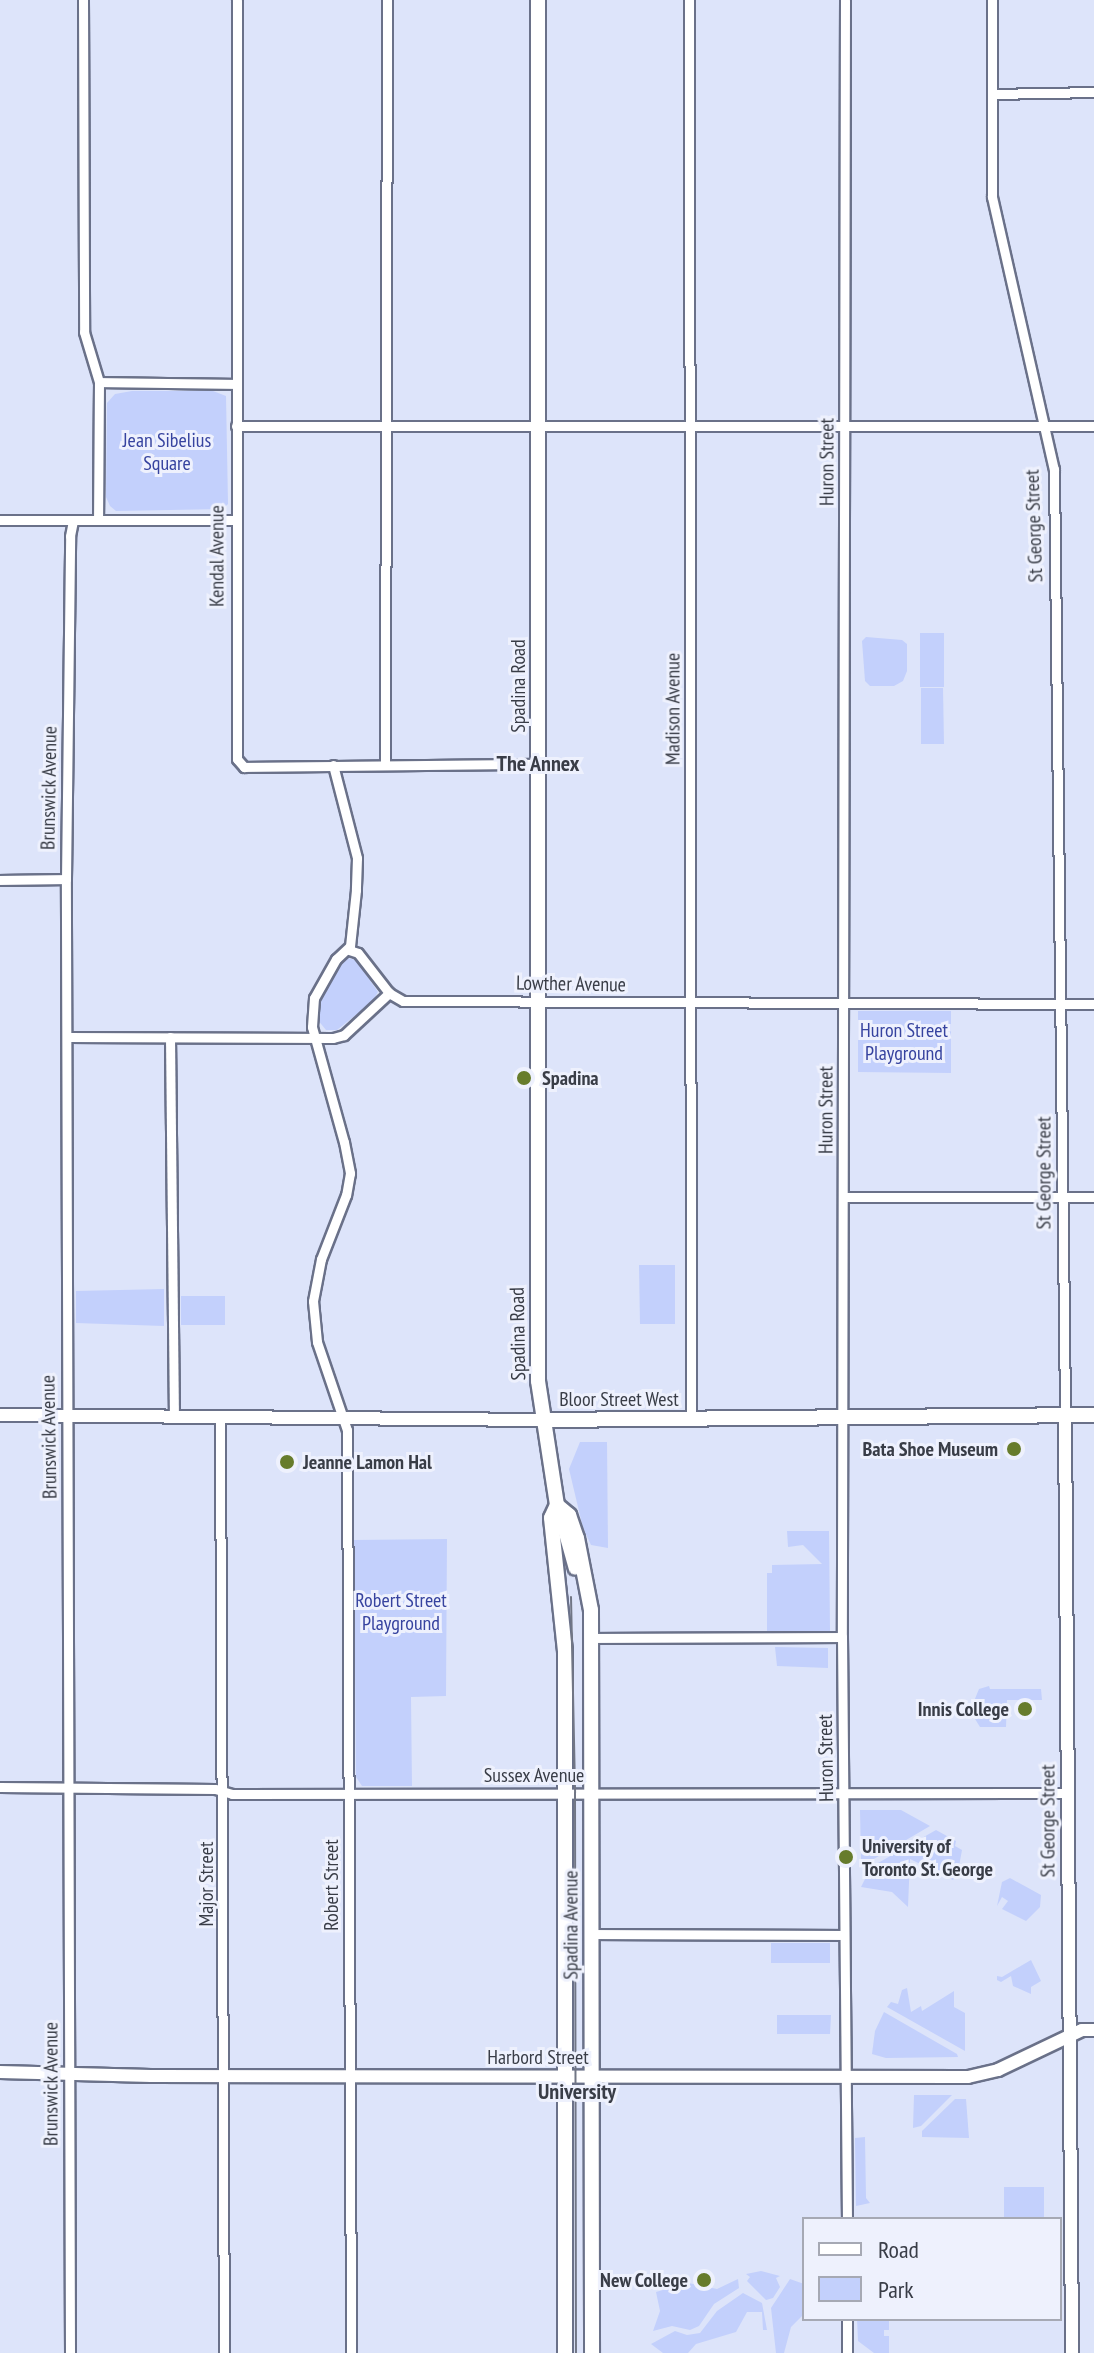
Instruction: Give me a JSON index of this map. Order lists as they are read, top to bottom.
{
  "streets": {
    "main road": ["Spadina Road", "Bloor Street West", "Spadina Avenue"],
    "street": [
      "Huron Street",
      "St George Street",
      "Kendal Avenue",
      "Madison Avenue",
      "Brunswick Avenue",
      "Lowther Avenue",
      "Sussex Avenue",
      "Major Street",
      "Robert Street",
      "Harbord Street"
    ]
  },
  "crossings": [
    ["Huron Street", "Lowther Avenue"],
    ["Huron Street", "Bloor Street West"],
    ["Huron Street", "Sussex Avenue"],
    ["Huron Street", "Harbord Street"],
    ["St George Street", "Lowther Avenue"],
    ["St George Street", "Bloor Street West"],
    ["St George Street", "Sussex Avenue"],
    ["St George Street", "Harbord Street"],
    ["Kendal Avenue", "Spadina Road"],
    ["Spadina Road", "Lowther Avenue"],
    ["Spadina Road", "Bloor Street West"],
    ["Spadina Road", "Spadina Avenue"],
    ["Madison Avenue", "Lowther Avenue"],
    ["Madison Avenue", "Bloor Street West"],
    ["Brunswick Avenue", "Bloor Street West"],
    ["Brunswick Avenue", "Sussex Avenue"],
    ["Brunswick Avenue", "Harbord Street"],
    ["Bloor Street West", "Major Street"],
    ["Bloor Street West", "Robert Street"],
    ["Bloor Street West", "Spadina Avenue"],
    ["Sussex Avenue", "Major Street"],
    ["Sussex Avenue", "Robert Street"],
    ["Sussex Avenue", "Spadina Avenue"],
    ["Major Street", "Harbord Street"],
    ["Robert Street", "Harbord Street"],
    ["Spadina Avenue", "Harbord Street"]
  ],
  "districts": ["The Annex", "University"],
  "parks": ["Jean Sibelius Square", "Huron Street Playground", "Robert Street Playground"],
  "places": [
    "Spadina",
    "Bata Shoe Museum",
    "Jeanne Lamon Hal",
    "Innis College",
    "University of Toronto St. George",
    "New College"
  ],
  "legend": ["Road", "Park"]
}
